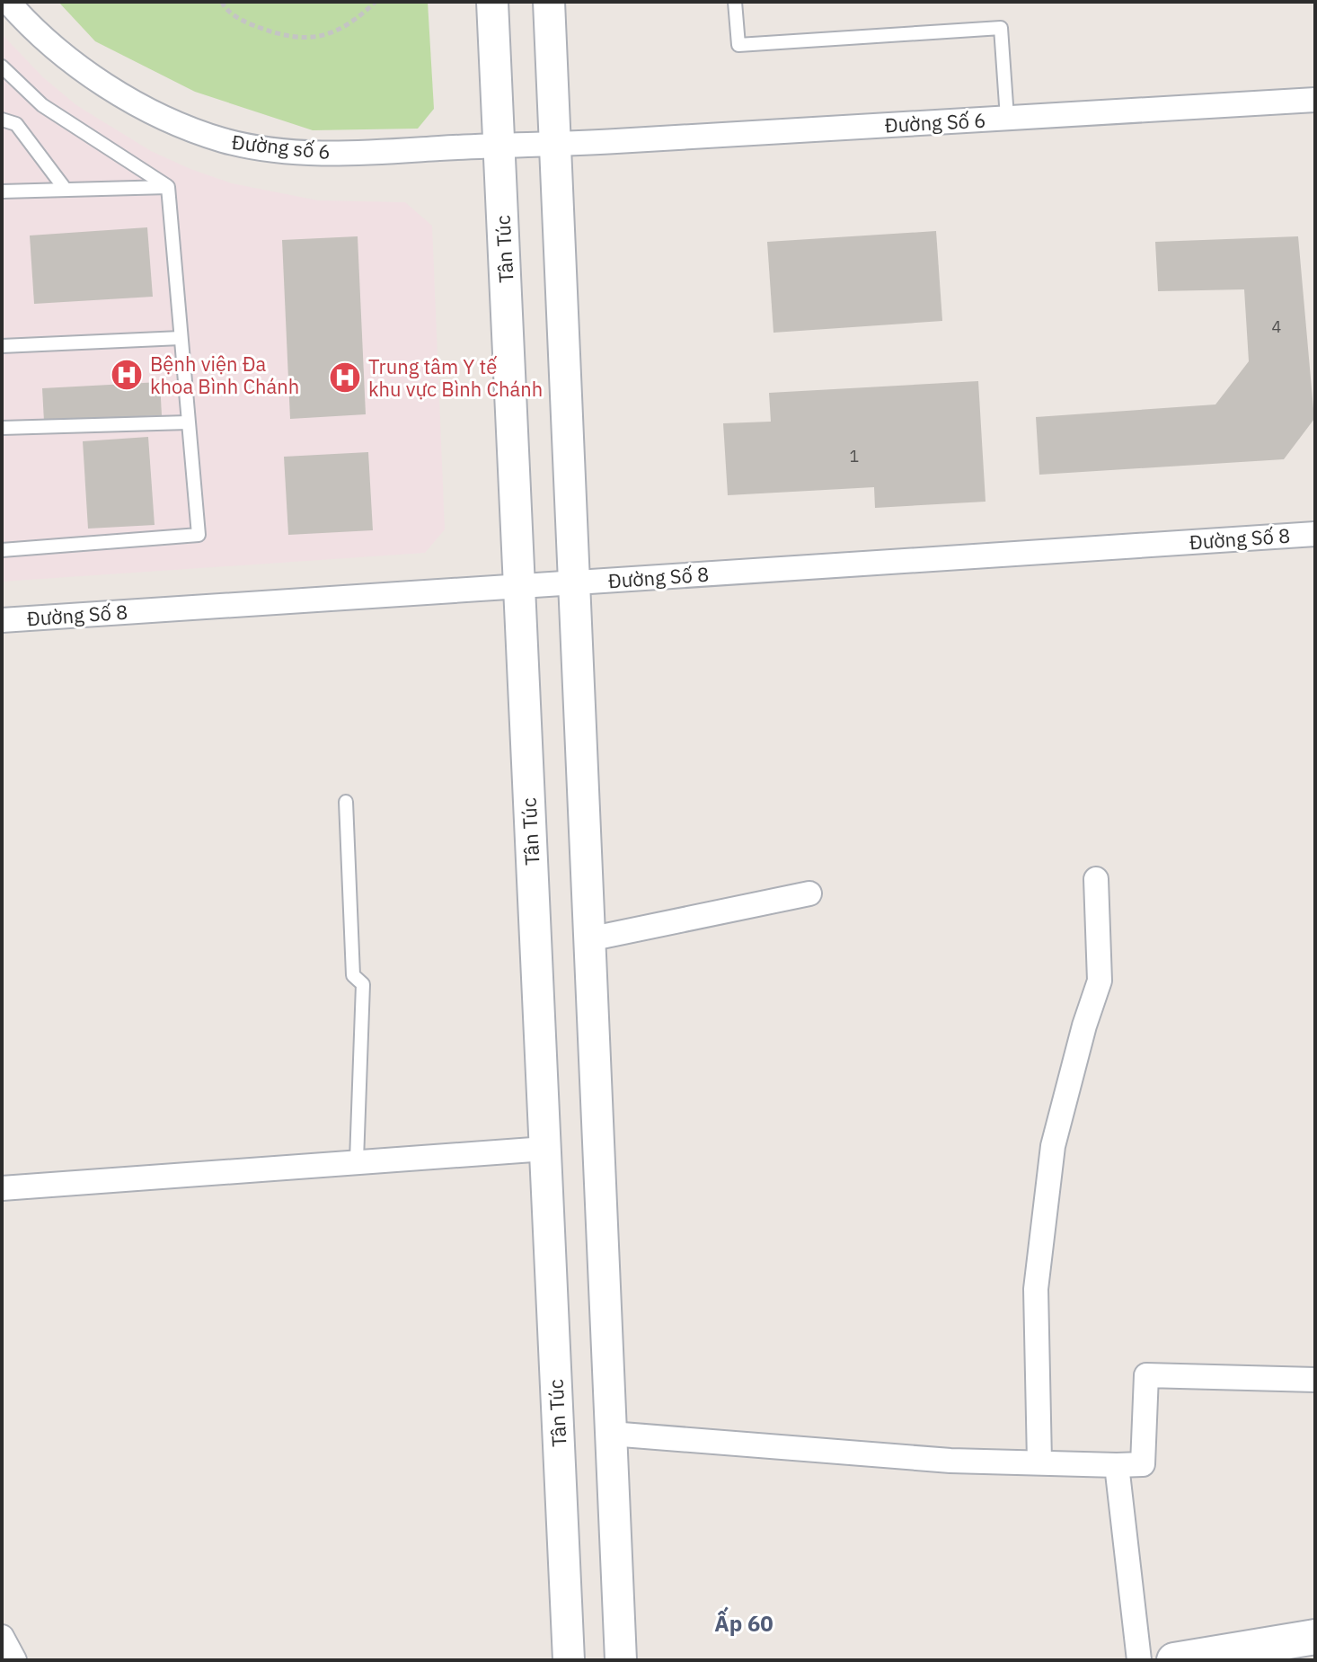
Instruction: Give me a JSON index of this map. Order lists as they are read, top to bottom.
{
  "streets": {
    "street": [
      "Đường Số 6",
      "Đường số 6",
      "Tân Túc",
      "Đường Số 8"
    ]
  },
  "crossings": [
    ["Đường Số 6", "Đường số 6"],
    ["Đường số 6", "Tân Túc"],
    ["Tân Túc", "Đường Số 8"]
  ],
  "districts": ["Ấp 60"],
  "places": {
    "hospital": ["Bệnh viện Đa khoa Bình Chánh", "Trung tâm Y tế khu vực Bình Chánh"]
  },
  "house_numbers": ["4", "1"]
}
